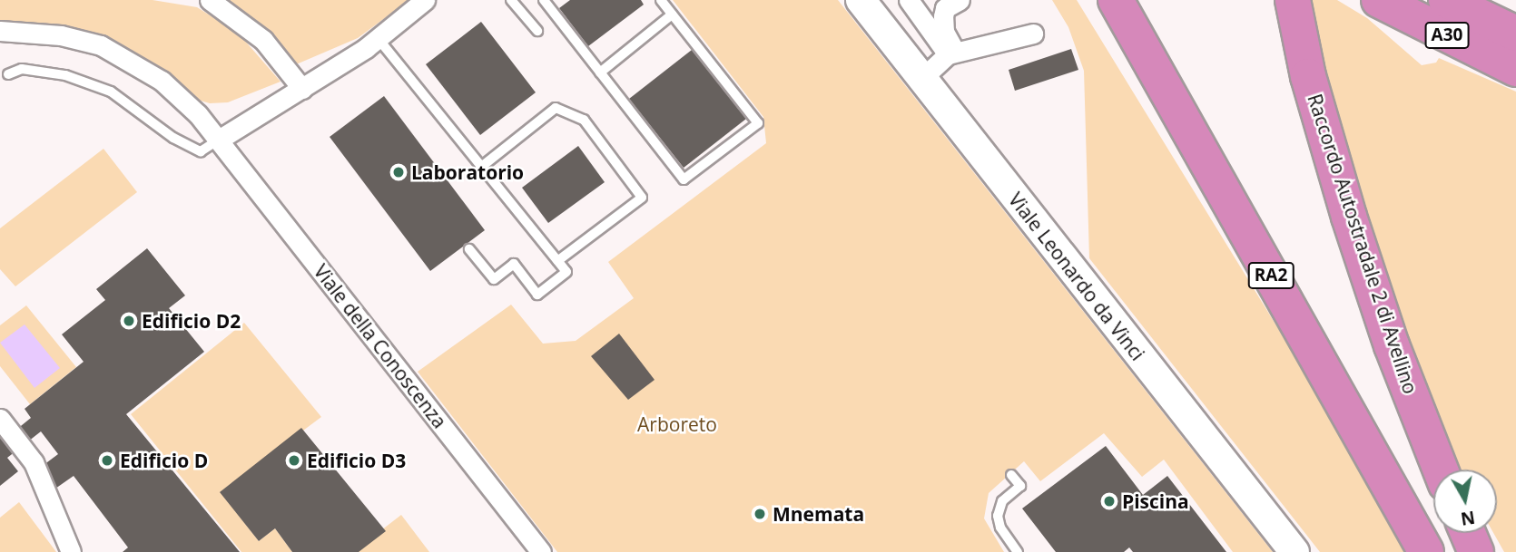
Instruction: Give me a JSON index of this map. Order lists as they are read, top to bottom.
{
  "streets": {
    "highway": ["A30", "Raccordo Autostradale 2 di Avellino", "RA2"],
    "street": ["Viale Leonardo da Vinci", "Viale della Conoscenza"]
  },
  "parks": ["Arboreto"],
  "places": [
    "Laboratorio",
    "Edificio D2",
    "Edificio D",
    "Edificio D3",
    "Piscina",
    "Mnemata"
  ],
  "north": "bottom"
}
